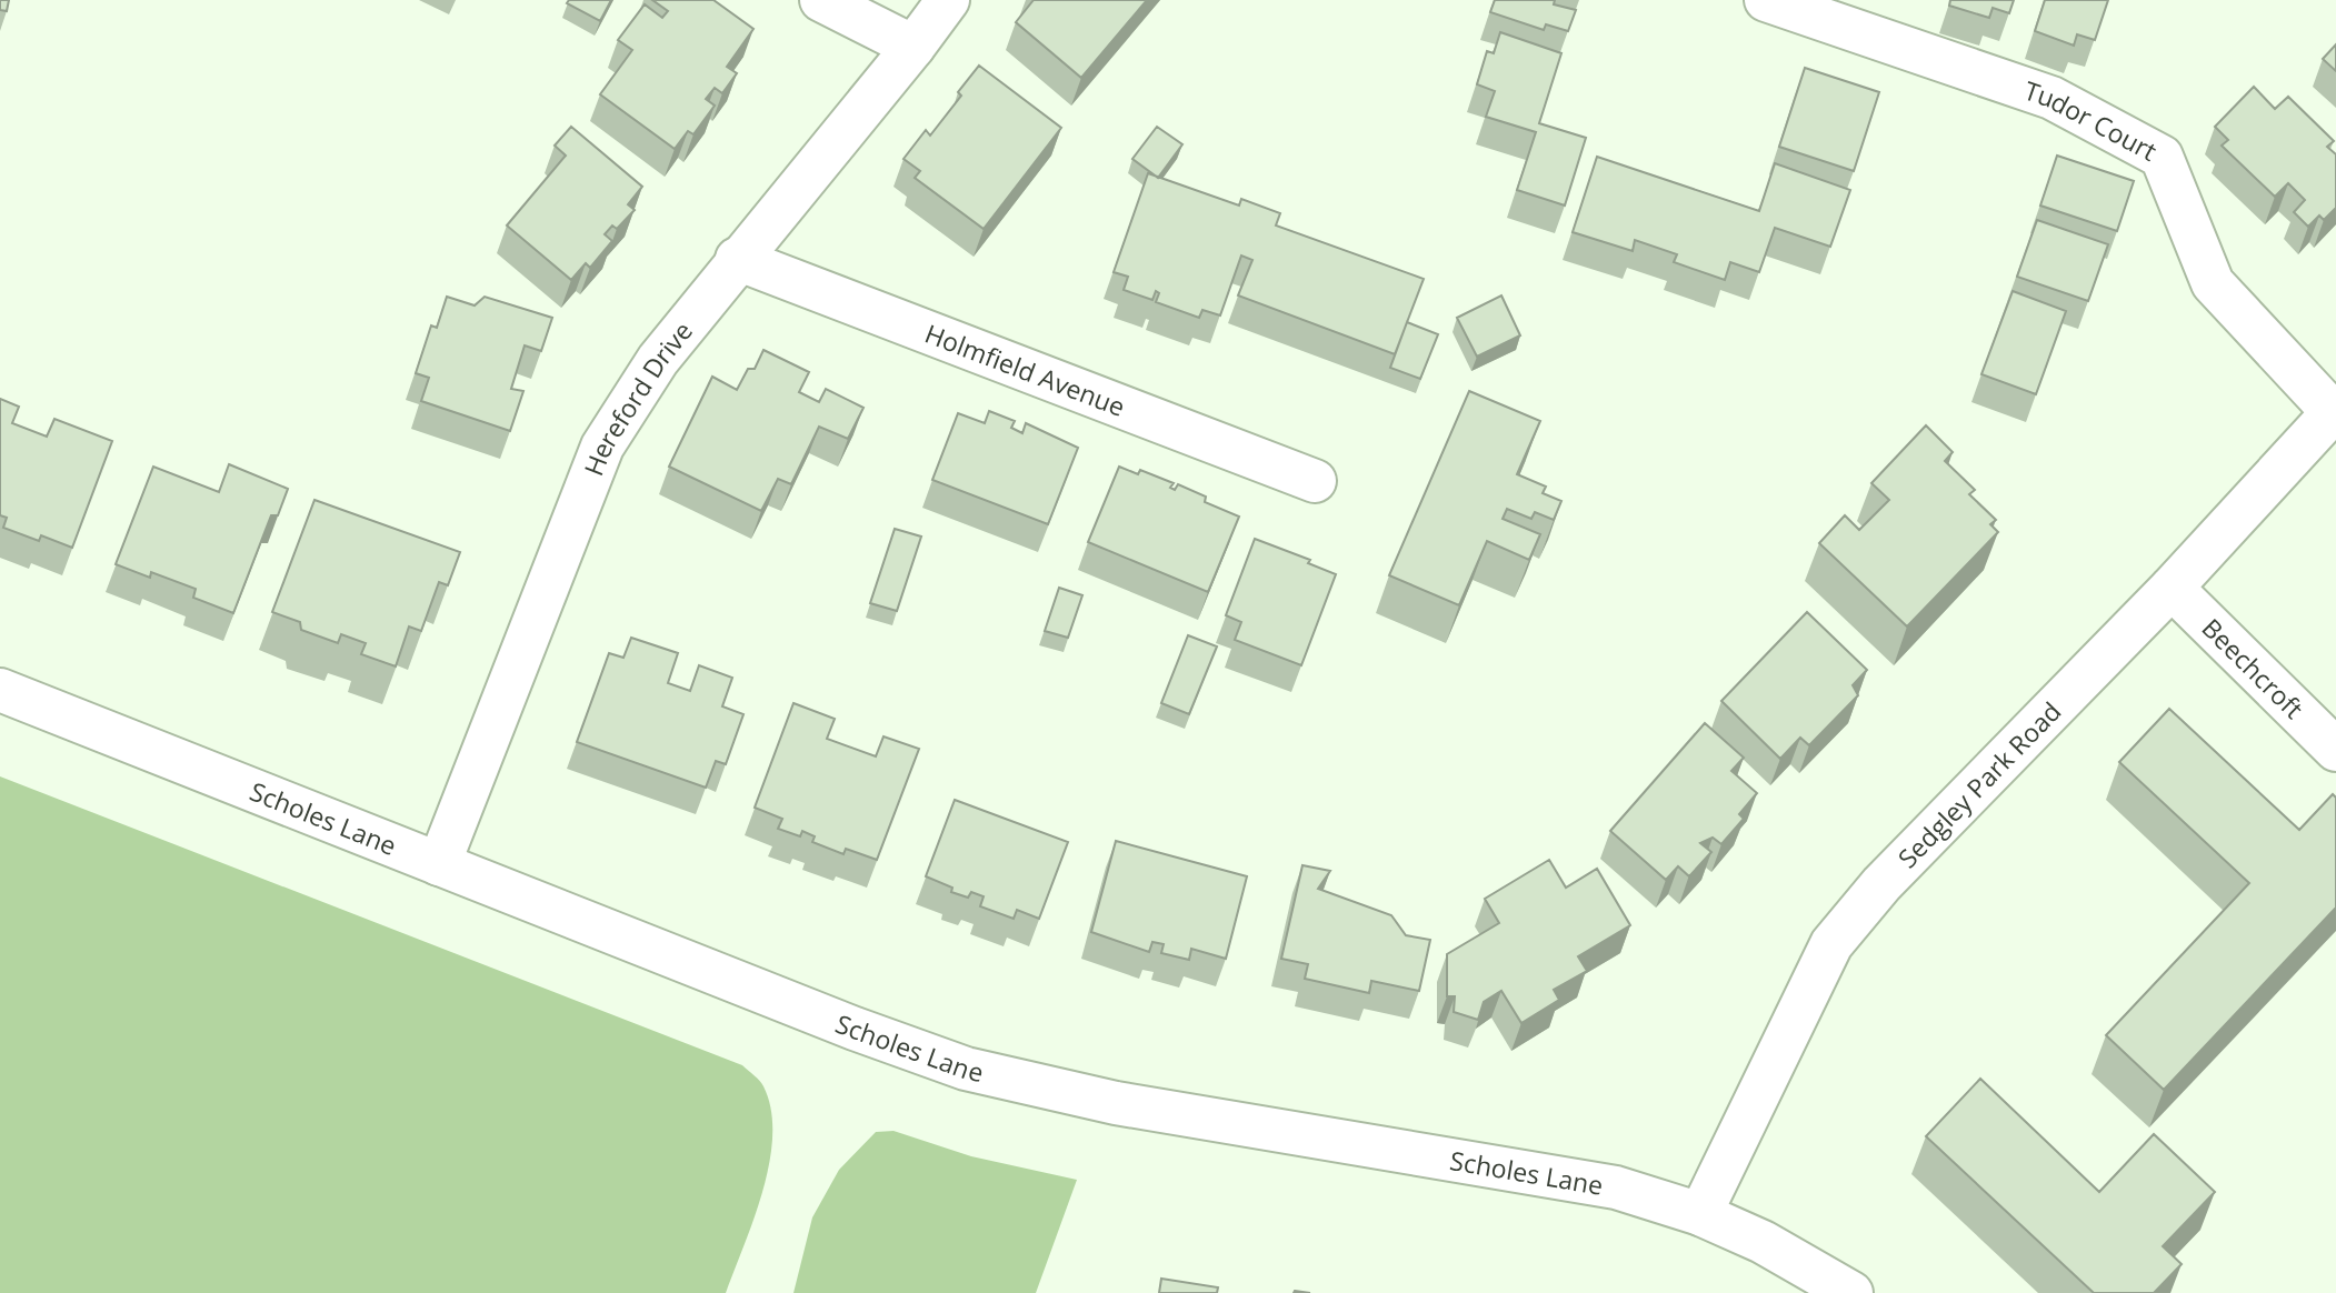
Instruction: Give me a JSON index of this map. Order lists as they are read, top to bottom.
{
  "streets": {
    "street": [
      "Tudor Court",
      "Holmfield Avenue",
      "Hereford Drive",
      "Beechcroft",
      "Sedgley Park Road",
      "Scholes Lane"
    ]
  },
  "crossings": [
    ["Tudor Court", "Sedgley Park Road"],
    ["Holmfield Avenue", "Hereford Drive"],
    ["Hereford Drive", "Scholes Lane"],
    ["Beechcroft", "Sedgley Park Road"],
    ["Sedgley Park Road", "Scholes Lane"]
  ]
}
